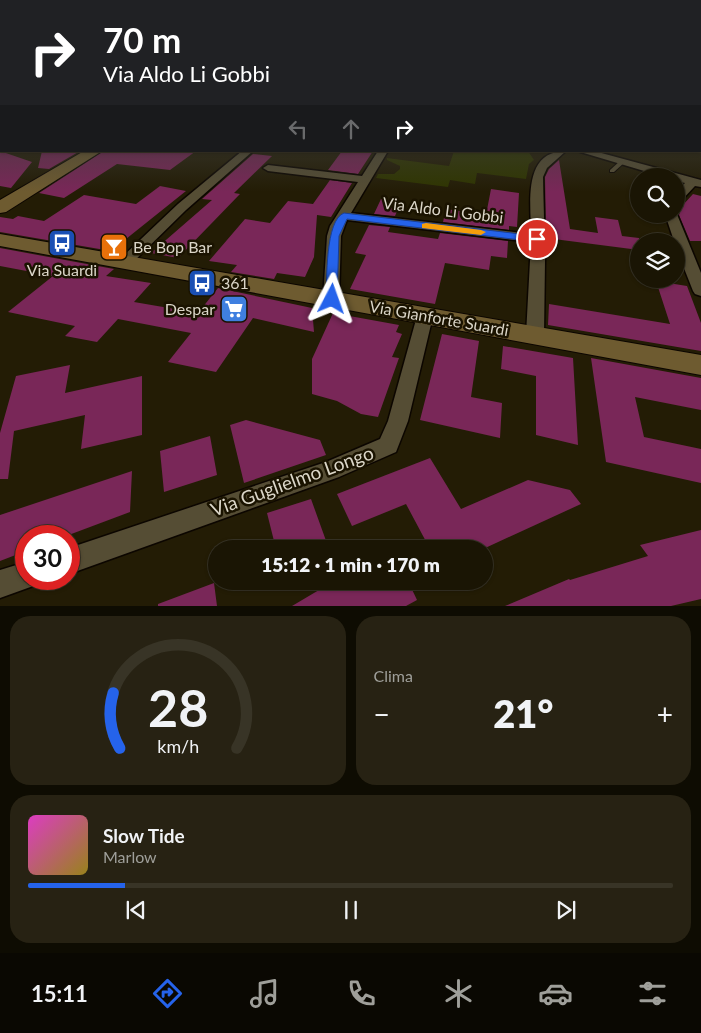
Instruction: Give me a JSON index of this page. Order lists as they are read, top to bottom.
{
  "streets": {
    "street": ["Via Aldo Li Gobbi", "Via Gianforte Suardi", "Via Guglielmo Longo"]
  },
  "crossings": [
    ["Via Gianforte Suardi", "Via Guglielmo Longo"]
  ],
  "places": {
    "bus stop": ["Via Suardi", "361"],
    "bar": ["Be Bop Bar"],
    "supermarket": ["Despar"]
  },
  "page": {
    "turn": ["70 m", "Via Aldo Li Gobbi"],
    "limit": "30",
    "trip": "15:12 · 1 min · 170 m",
    "tile": "Clima",
    "heat": ["−", "21°", "+"],
    "song": ["Slow Tide", "Marlow"],
    "tabs": "15:11",
    "gauge": ["28", "km/h"]
  }
}
